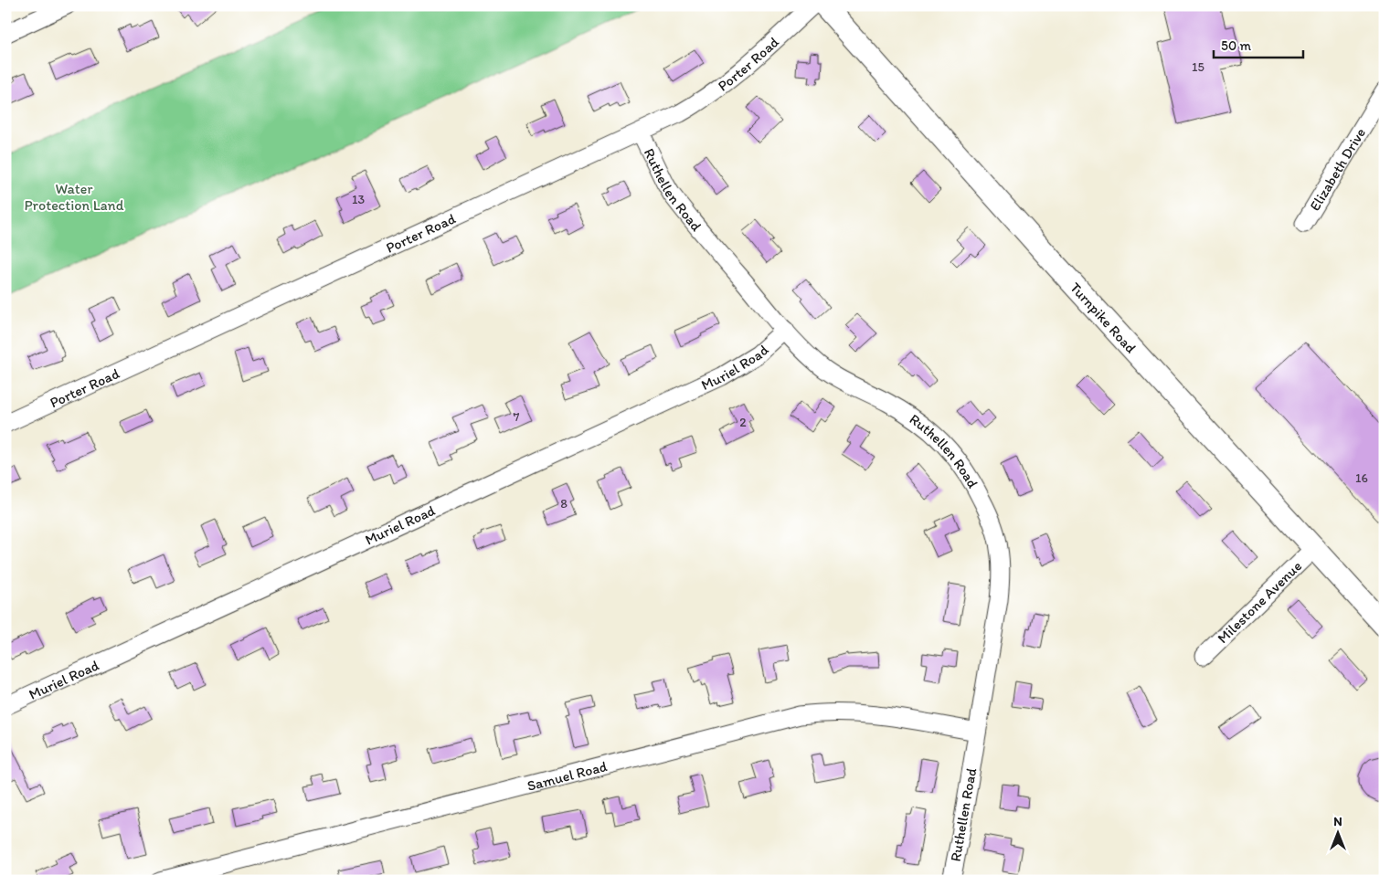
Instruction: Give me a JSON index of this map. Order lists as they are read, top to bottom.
{
  "streets": {
    "main road": ["Turnpike Road"],
    "street": [
      "Porter Road",
      "Elizabeth Drive",
      "Ruthellen Road",
      "Muriel Road",
      "Milestone Avenue",
      "Samuel Road"
    ]
  },
  "crossings": [
    ["Porter Road", "Ruthellen Road"],
    ["Ruthellen Road", "Muriel Road"],
    ["Ruthellen Road", "Samuel Road"],
    ["Turnpike Road", "Milestone Avenue"]
  ],
  "parks": ["Water Protection Land"],
  "house_numbers": [
    "15",
    "13",
    "7",
    "2",
    "16",
    "8"
  ],
  "scale_bar": "50 m",
  "north": "top"
}
